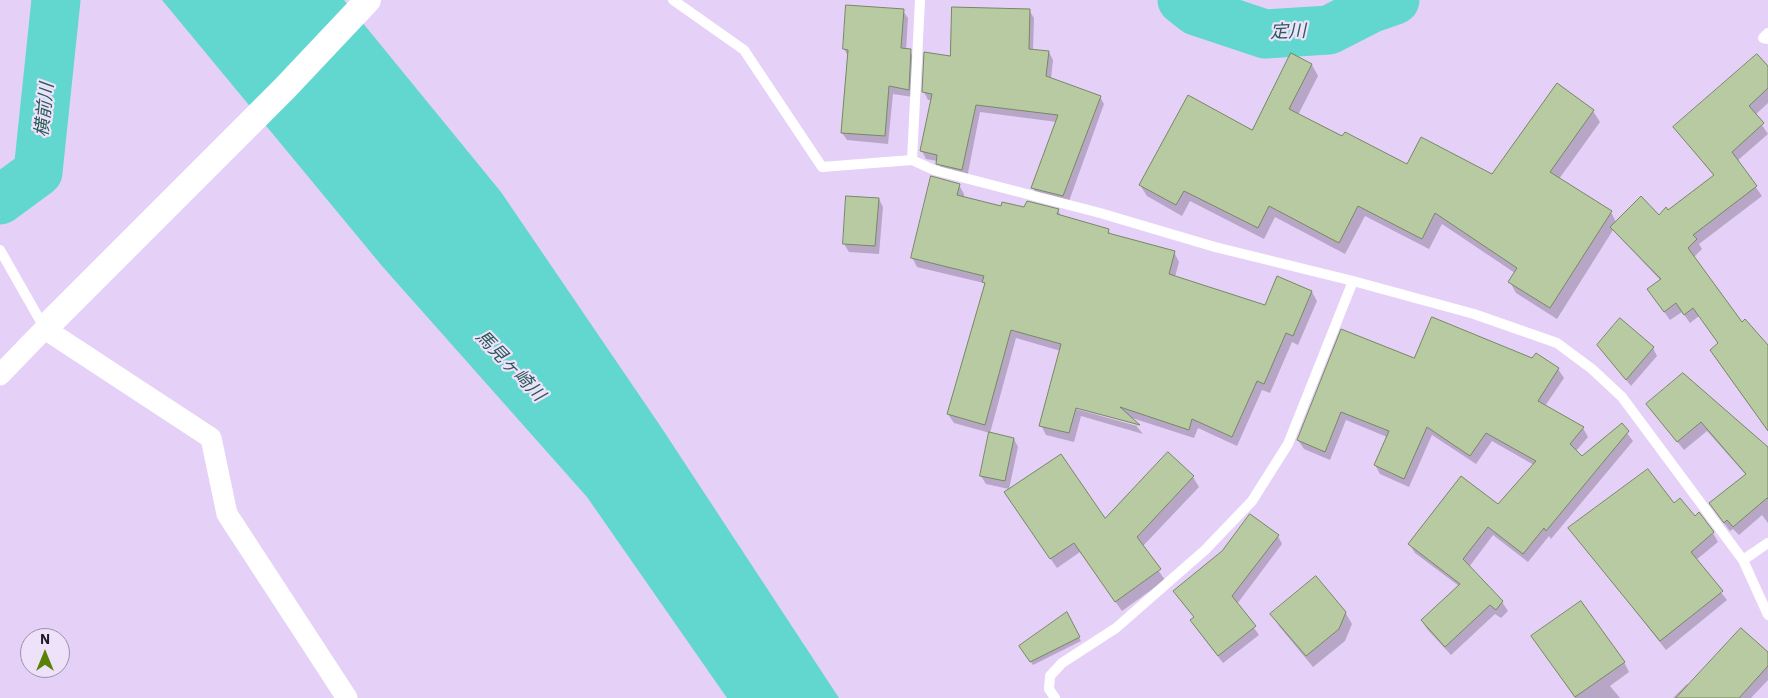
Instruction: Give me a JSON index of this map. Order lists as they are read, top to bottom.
{
  "water": ["定川", "横前川", "馬見ヶ崎川"],
  "north": "top"
}
